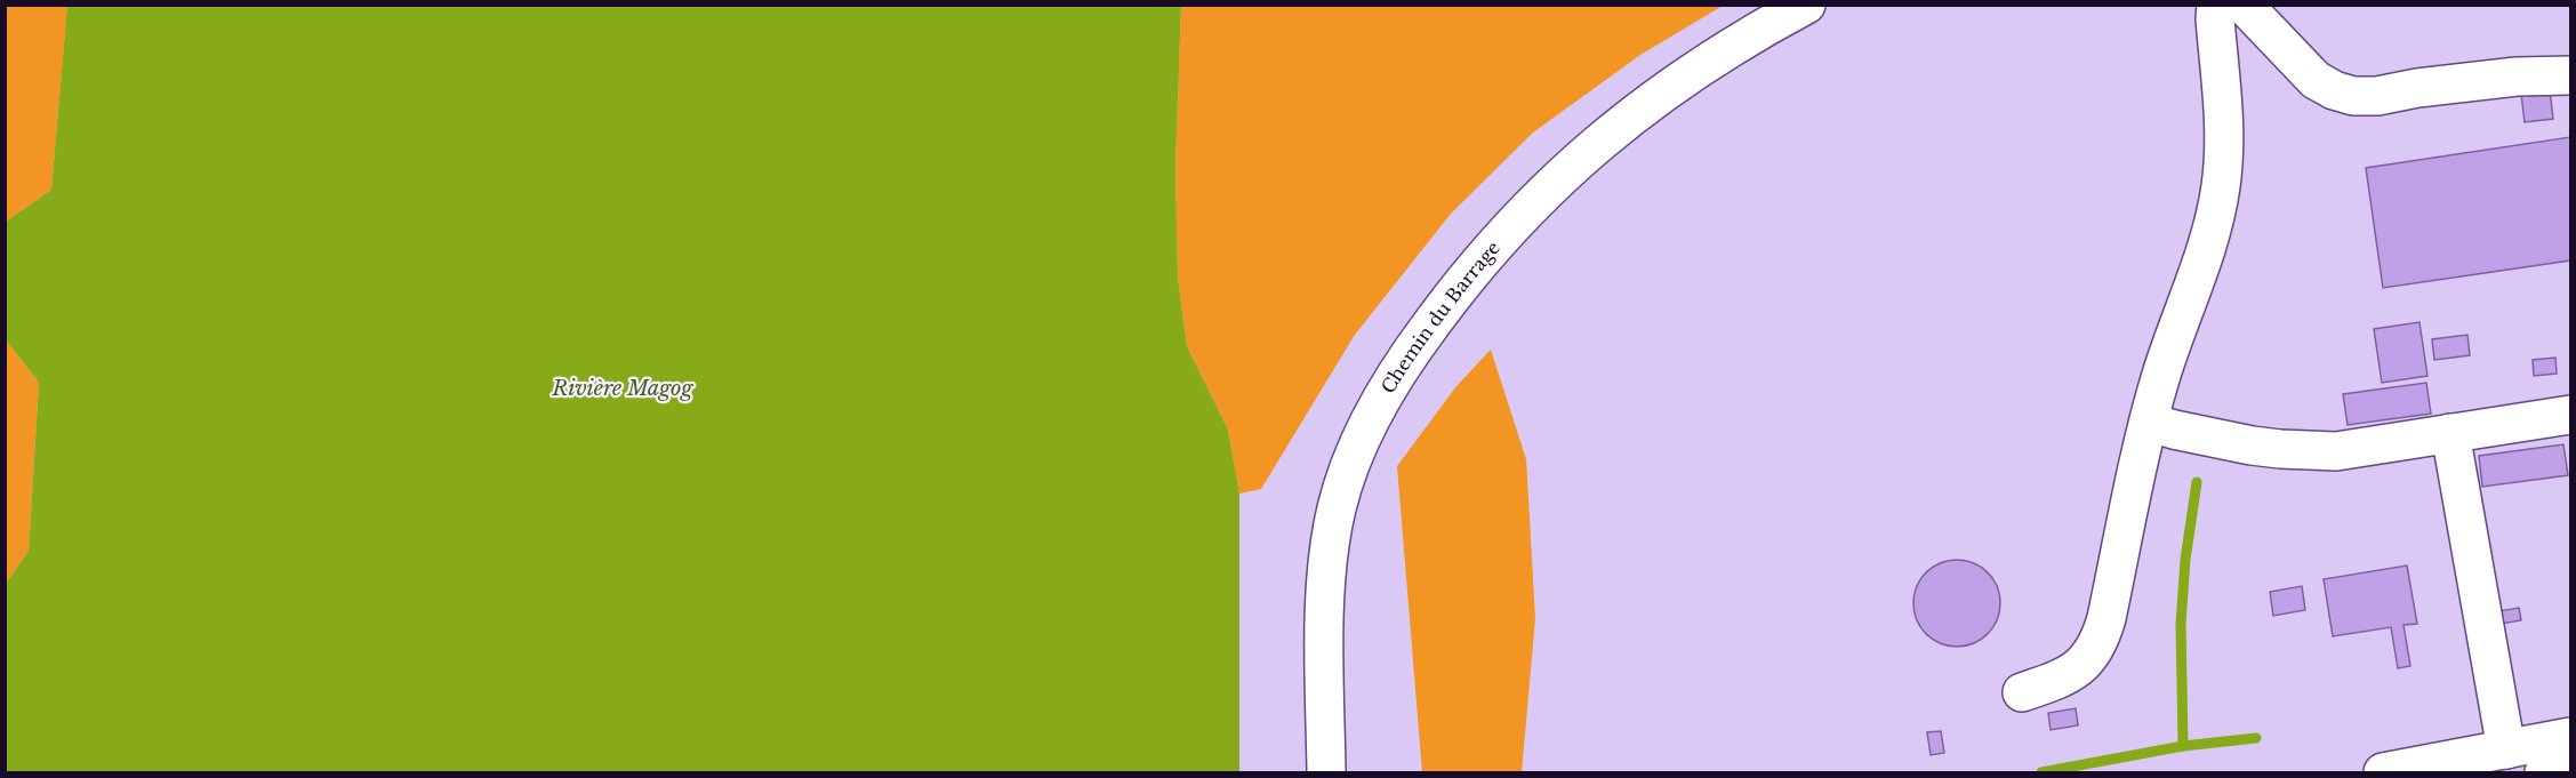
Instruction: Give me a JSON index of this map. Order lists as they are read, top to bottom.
{
  "streets": {
    "street": ["Chemin du Barrage"]
  },
  "water": ["Rivière Magog"]
}
